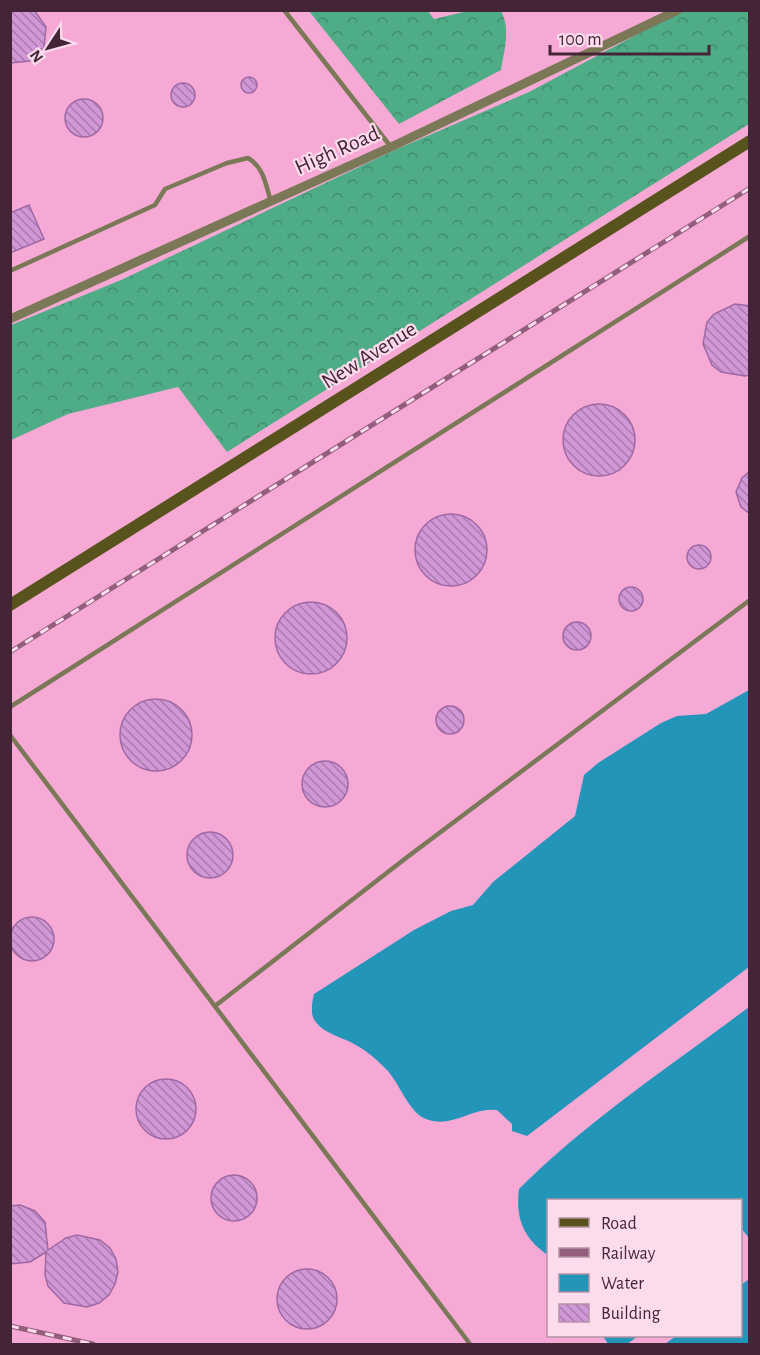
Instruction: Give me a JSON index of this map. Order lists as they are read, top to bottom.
{
  "streets": {
    "main road": ["New Avenue"],
    "street": ["High Road"]
  },
  "legend": [
    "Road",
    "Railway",
    "Water",
    "Building"
  ],
  "scale_bar": "100 m",
  "north": "bottom left"
}
